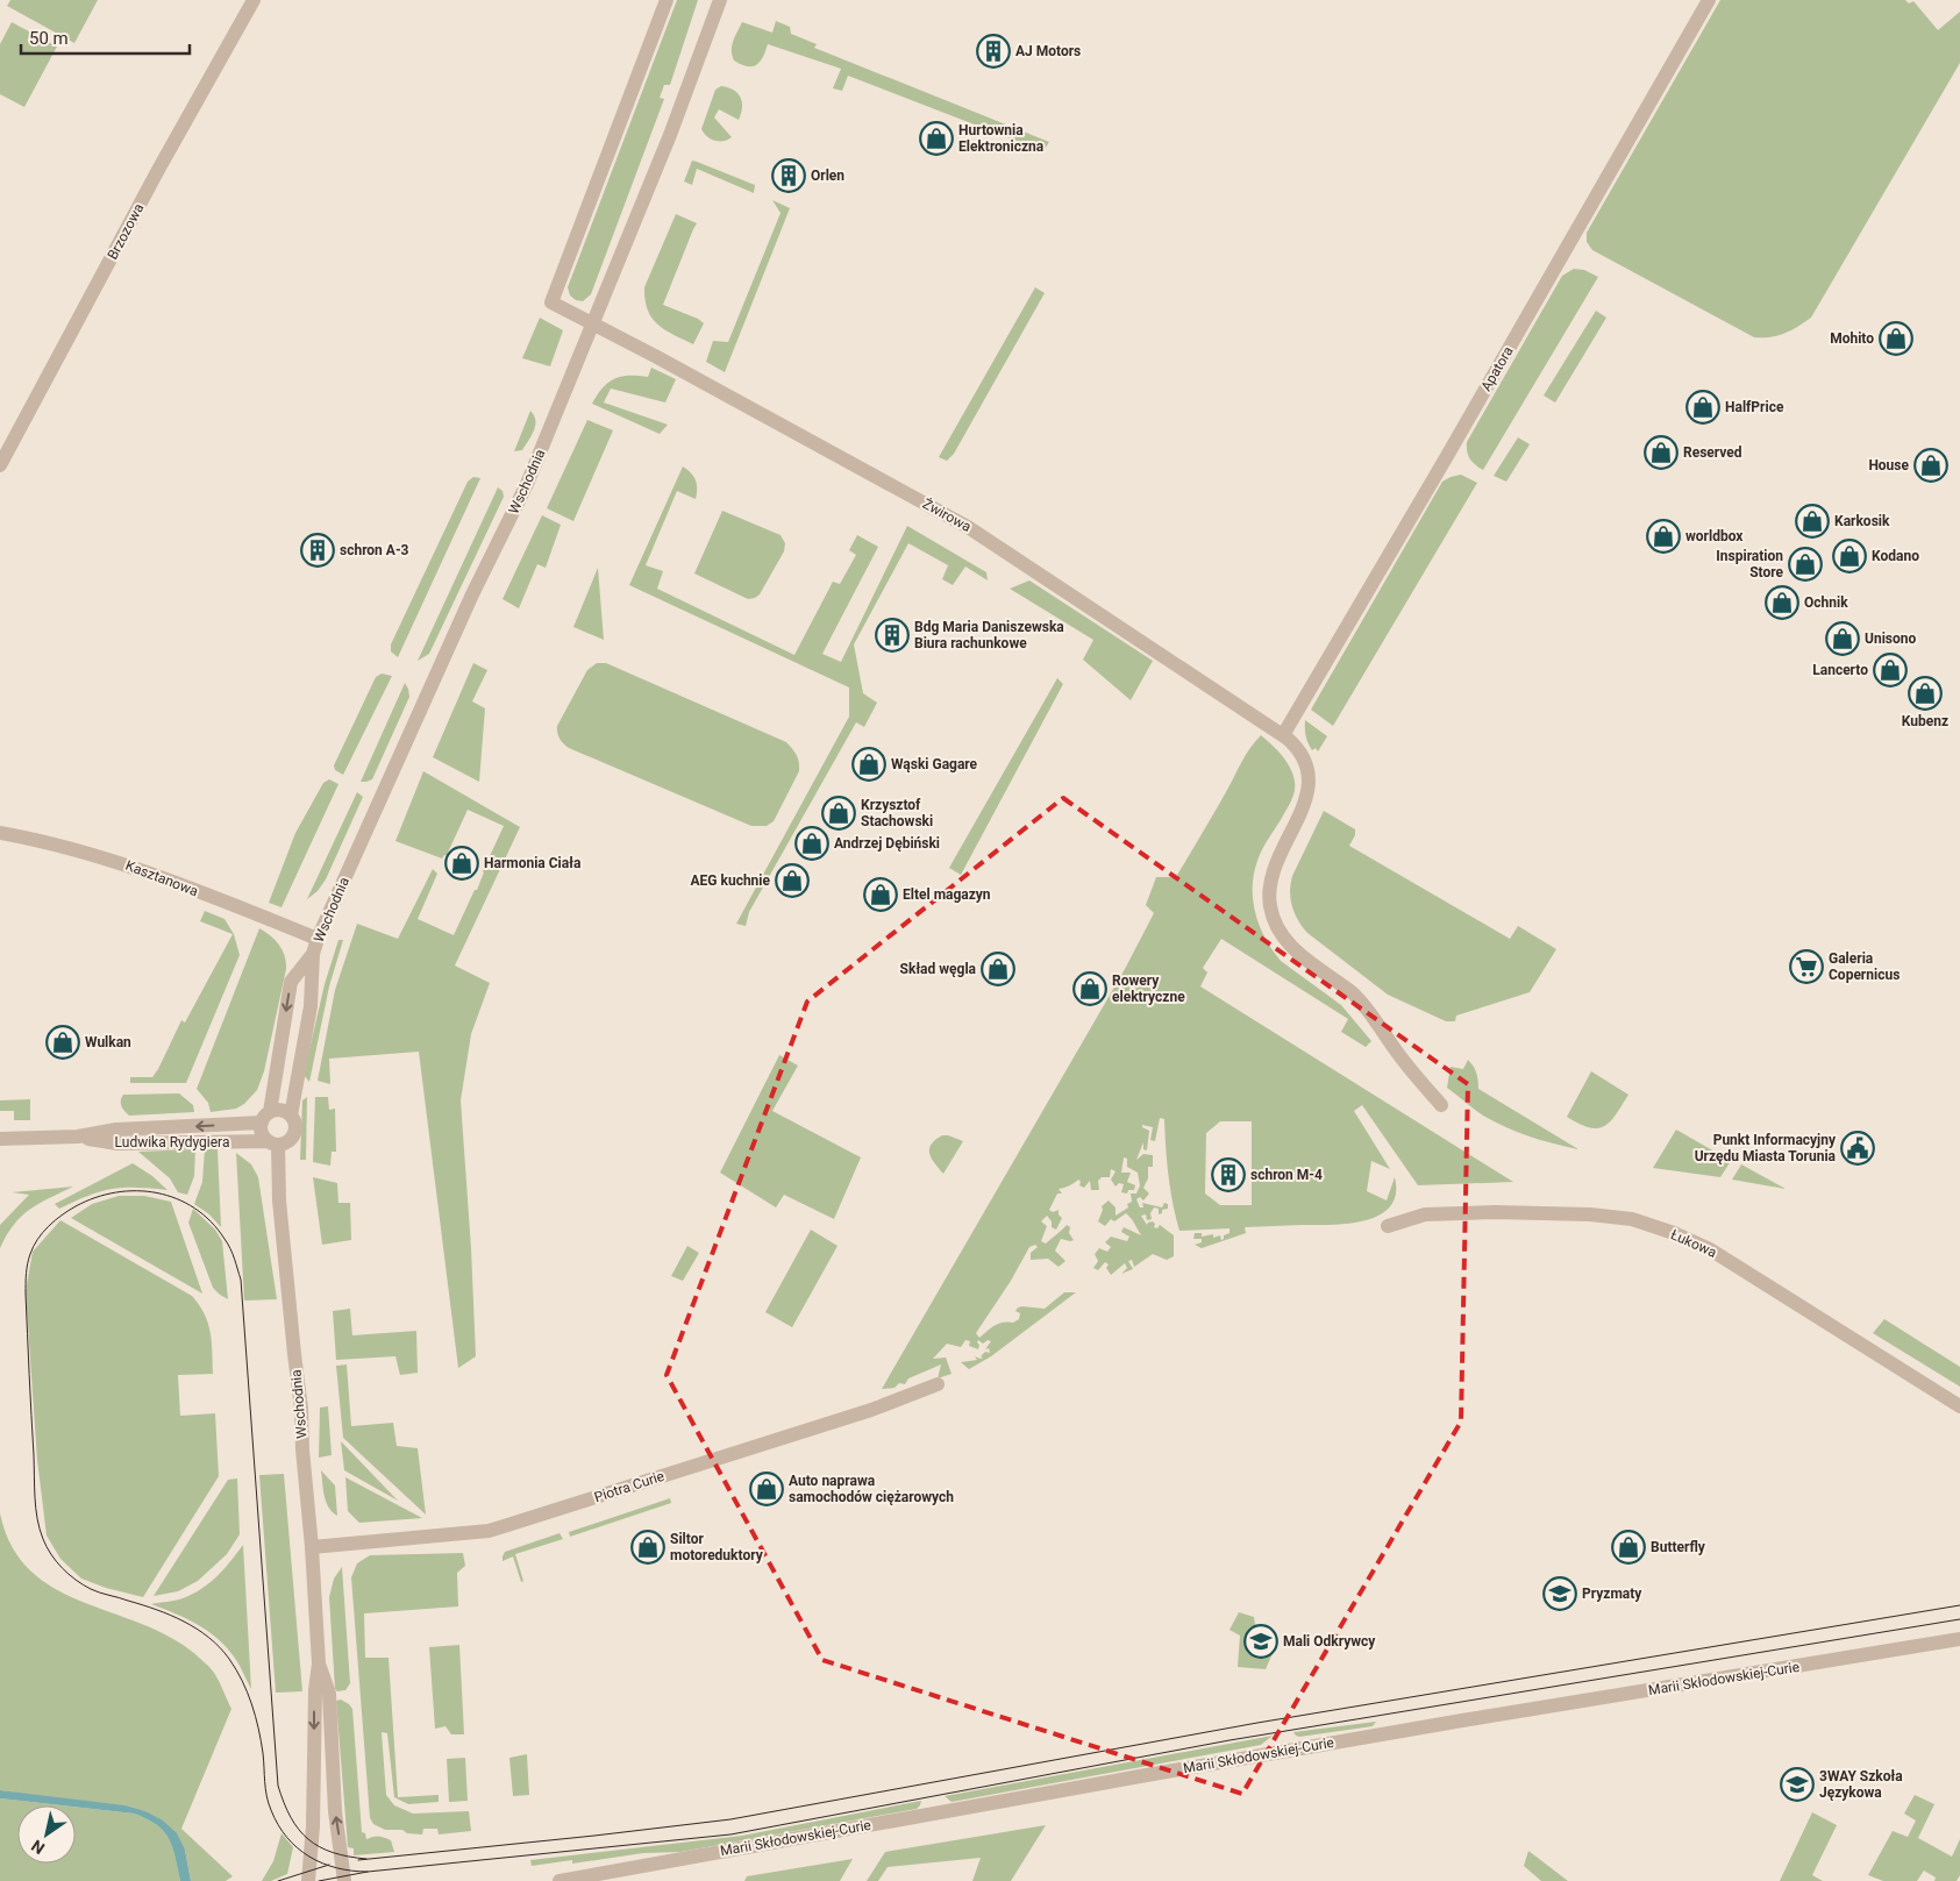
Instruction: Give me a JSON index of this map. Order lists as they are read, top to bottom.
{
  "streets": {
    "street": [
      "Brzozowa",
      "Apatora",
      "Wschodnia",
      "Żwirowa",
      "Kasztanowa",
      "Ludwika Rydygiera",
      "Łukowa",
      "Piotra Curie",
      "Marii Skłodowskiej-Curie"
    ]
  },
  "crossings": [
    ["Apatora", "Żwirowa"],
    ["Wschodnia", "Żwirowa"],
    ["Wschodnia", "Kasztanowa"],
    ["Wschodnia", "Ludwika Rydygiera"],
    ["Wschodnia", "Piotra Curie"]
  ],
  "places": {
    "building": [
      "AJ Motors",
      "Orlen",
      "schron A-3",
      "Bdg Maria Daniszewska Biura rachunkowe",
      "schron M-4"
    ],
    "shop": [
      "Hurtownia Elektroniczna",
      "Mohito",
      "HalfPrice",
      "Reserved",
      "House",
      "Karkosik",
      "worldbox",
      "Kodano",
      "Inspiration Store",
      "Ochnik",
      "Unisono",
      "Lancerto",
      "Kubenz",
      "Wąski Gagare",
      "Krzysztof Stachowski",
      "Andrzej Dębiński",
      "Harmonia Ciała",
      "AEG kuchnie",
      "Eltel magazyn",
      "Skład węgla",
      "Rowery elektryczne",
      "Wulkan",
      "Auto naprawa samochodów ciężarowych",
      "Siltor motoreduktory",
      "Butterfly"
    ],
    "supermarket": ["Galeria Copernicus"],
    "public building": ["Punkt Informacyjny Urzędu Miasta Torunia"],
    "school or university": ["Pryzmaty", "Mali Odkrywcy", "3WAY Szkoła Językowa"]
  },
  "scale_bar": "50 m",
  "north": "bottom left"
}
